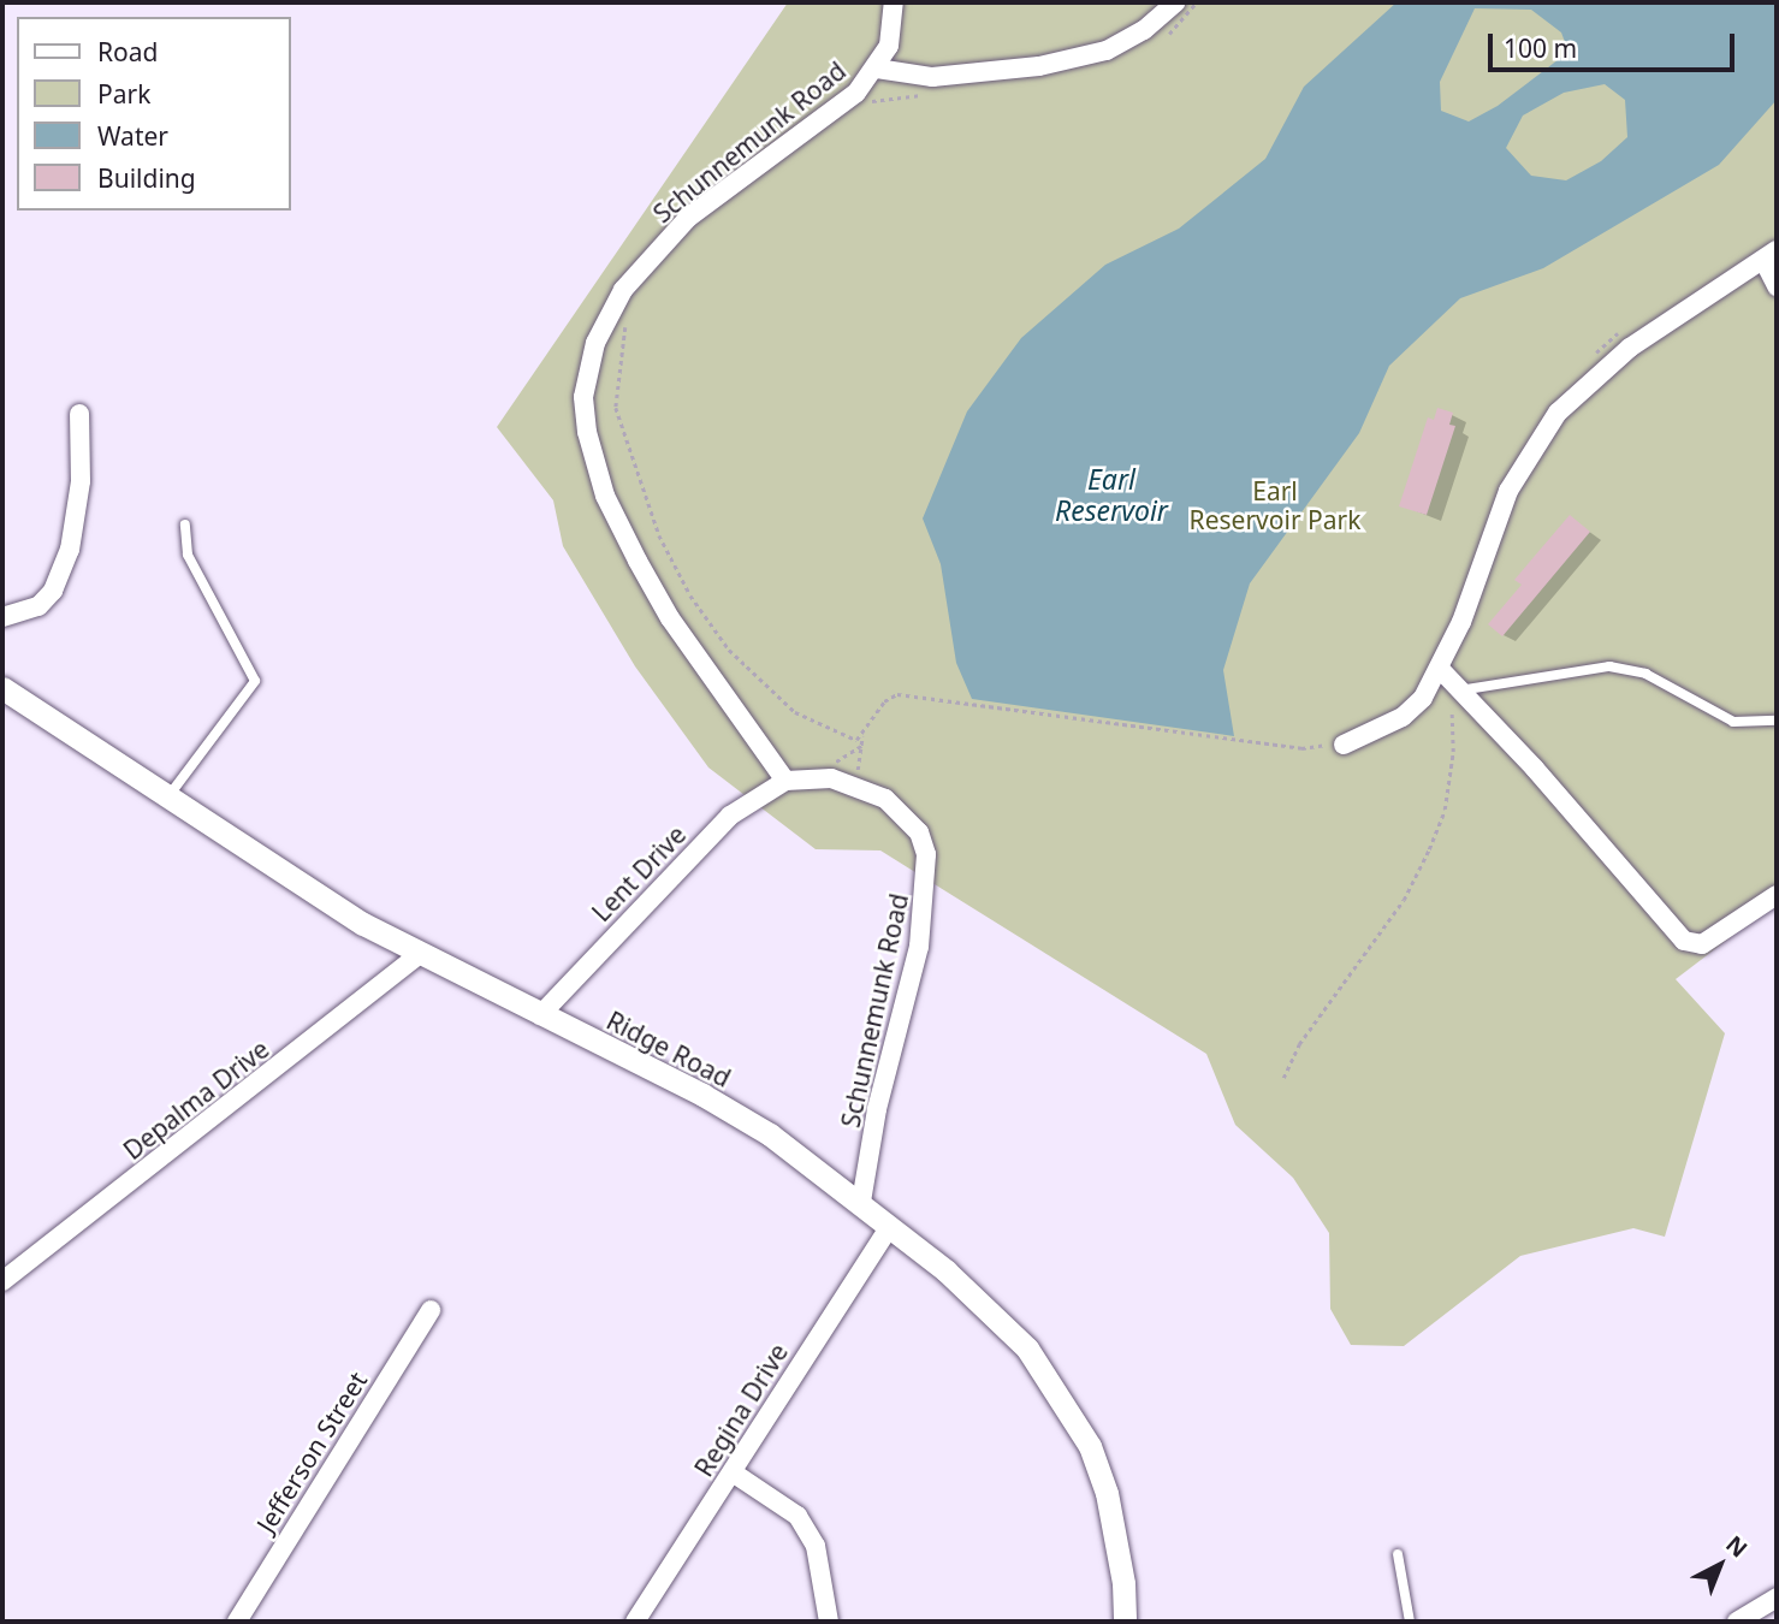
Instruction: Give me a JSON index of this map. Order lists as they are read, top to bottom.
{
  "streets": {
    "street": [
      "Schunnemunk Road",
      "Lent Drive",
      "Ridge Road",
      "Depalma Drive",
      "Regina Drive",
      "Jefferson Street"
    ]
  },
  "crossings": [
    ["Schunnemunk Road", "Lent Drive"],
    ["Schunnemunk Road", "Ridge Road"],
    ["Lent Drive", "Ridge Road"],
    ["Ridge Road", "Depalma Drive"],
    ["Ridge Road", "Regina Drive"]
  ],
  "water": ["Earl Reservoir"],
  "parks": ["Earl Reservoir Park"],
  "legend": [
    "Road",
    "Park",
    "Water",
    "Building"
  ],
  "scale_bar": "100 m",
  "north": "top right"
}
